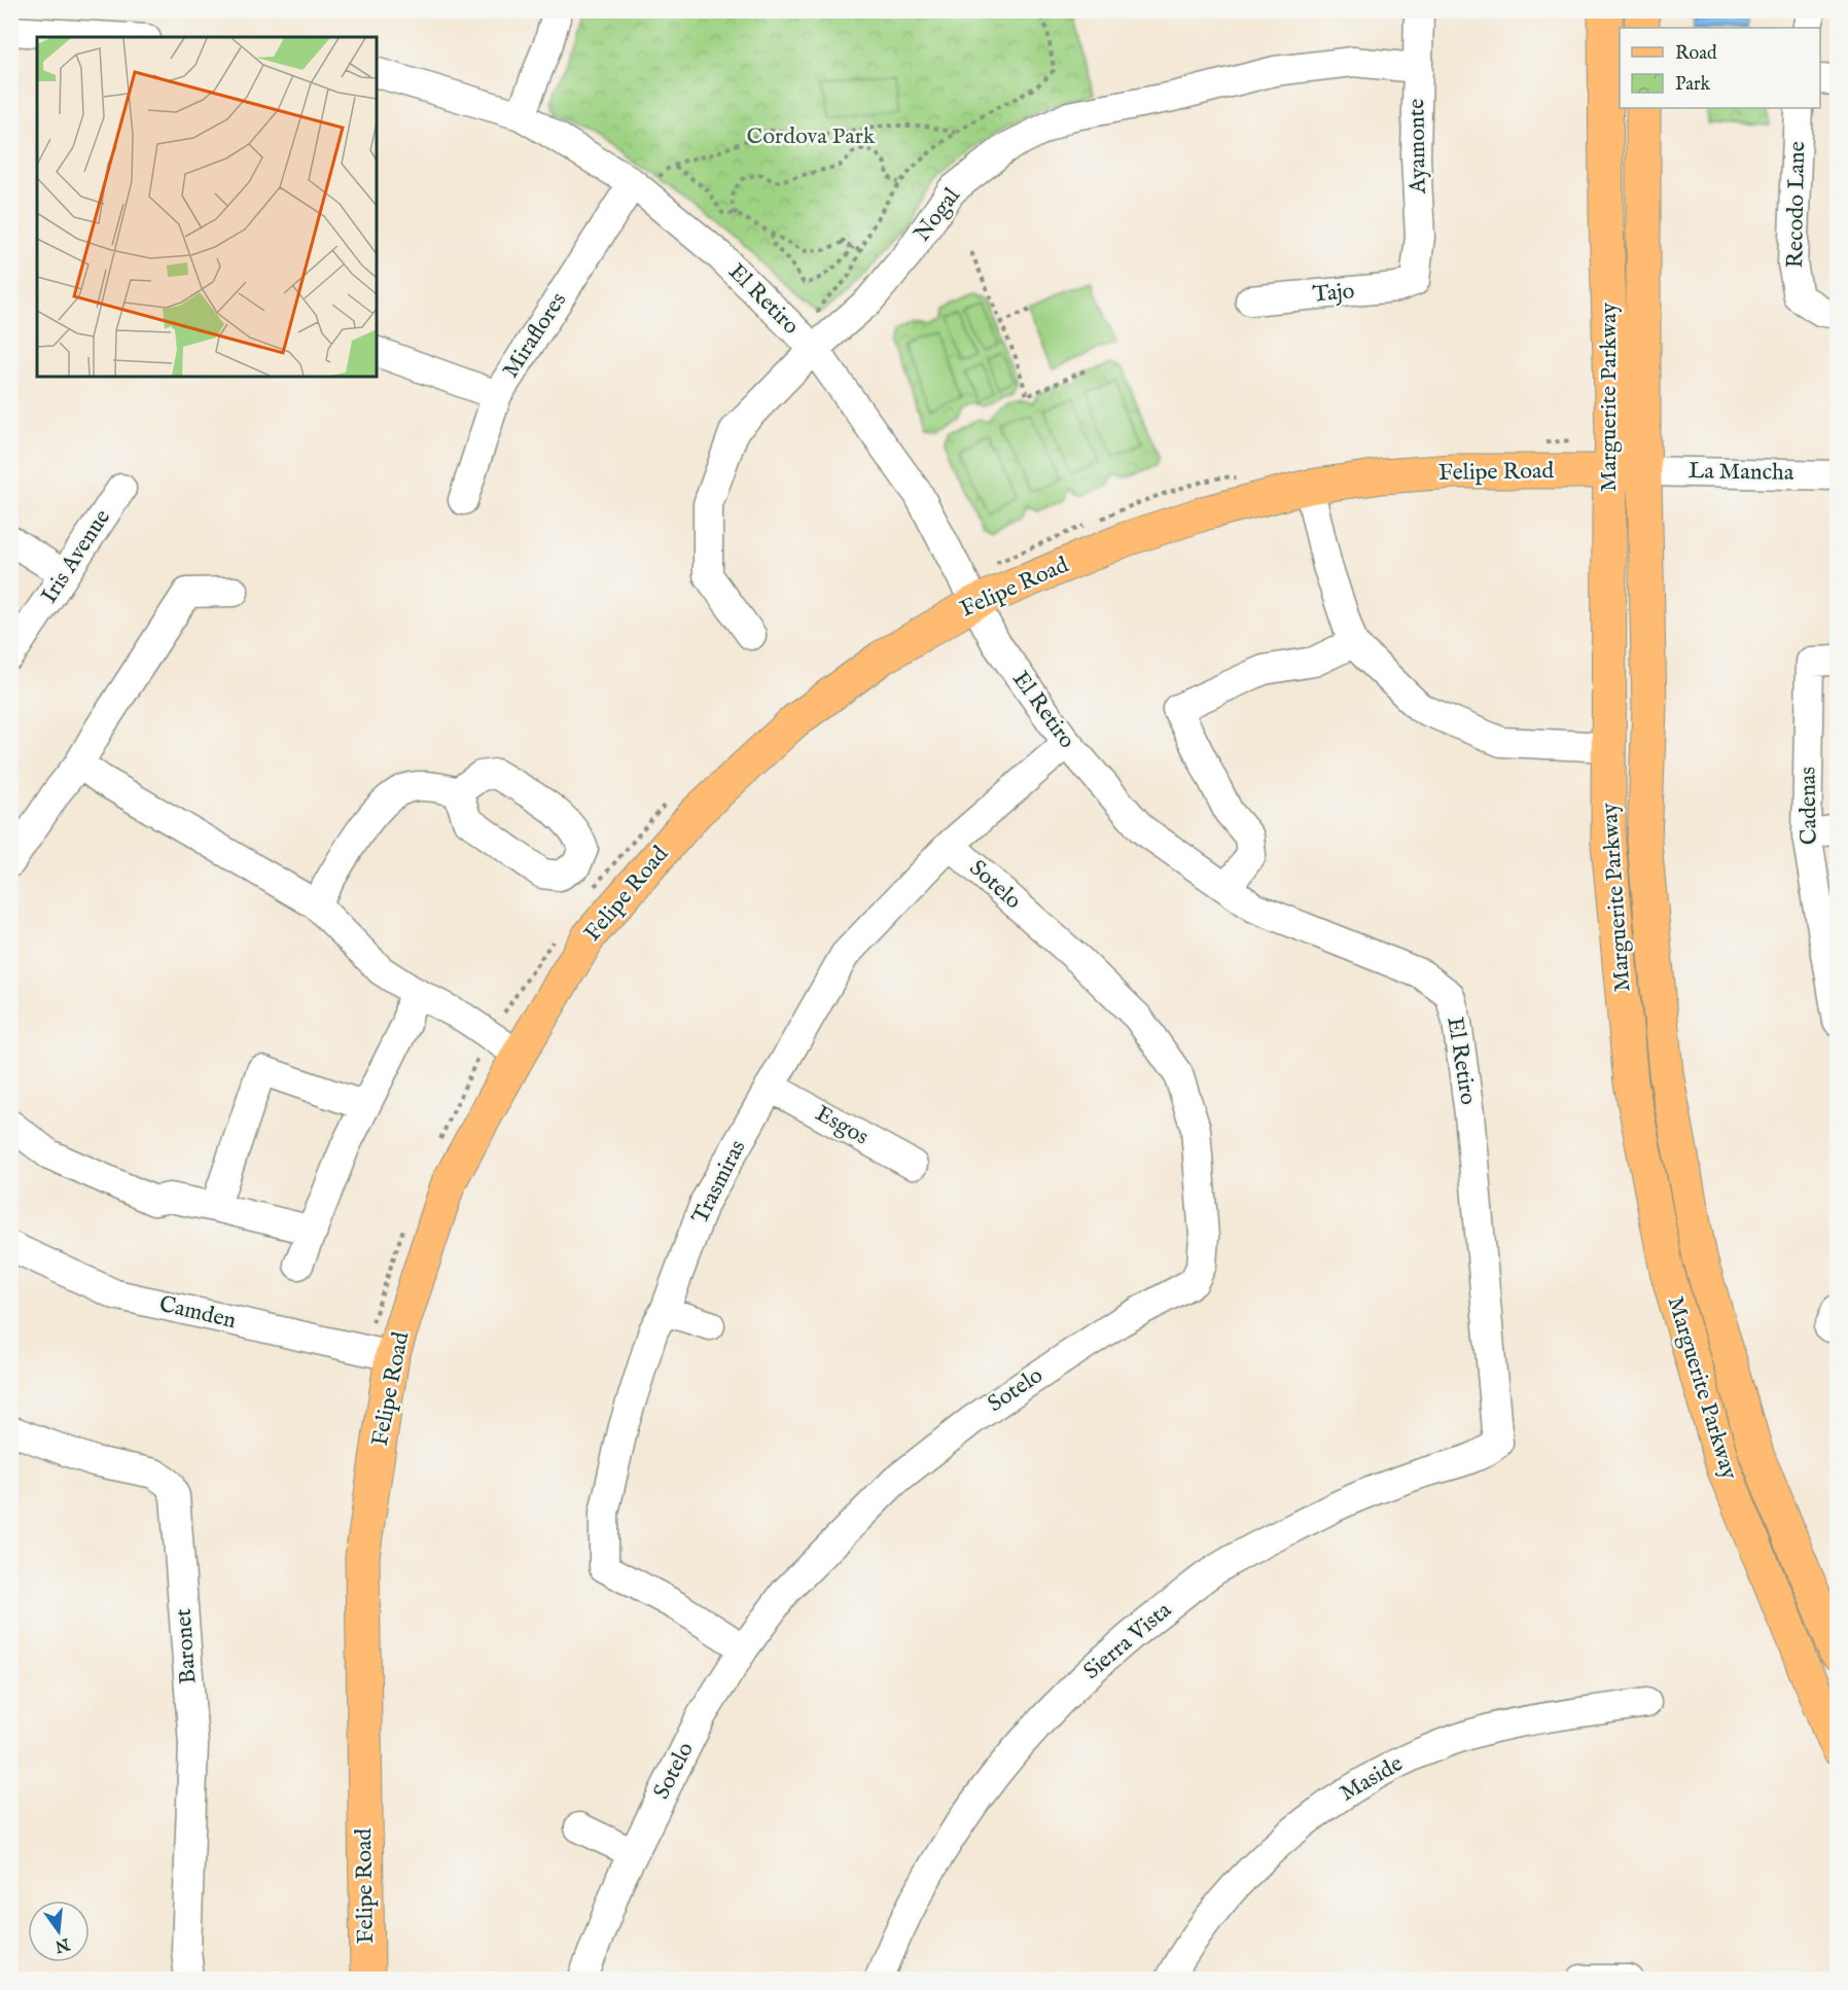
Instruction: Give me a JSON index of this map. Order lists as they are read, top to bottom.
{
  "streets": {
    "main road": ["Marguerite Parkway", "Felipe Road"],
    "street": [
      "Ayamonte",
      "Recodo Lane",
      "Nogal",
      "Tajo",
      "El Retiro",
      "Miraflores",
      "La Mancha",
      "Iris Avenue",
      "Cadenas",
      "Sotelo",
      "Esgos",
      "Trasmiras",
      "Camden",
      "Sierra Vista",
      "Baronet",
      "Maside"
    ]
  },
  "crossings": [
    ["Ayamonte", "Nogal"],
    ["Ayamonte", "Tajo"],
    ["Nogal", "El Retiro"],
    ["El Retiro", "Miraflores"],
    ["El Retiro", "Felipe Road"],
    ["El Retiro", "Trasmiras"],
    ["El Retiro", "Sierra Vista"],
    ["Marguerite Parkway", "Felipe Road"],
    ["Marguerite Parkway", "La Mancha"],
    ["Felipe Road", "La Mancha"],
    ["Felipe Road", "Camden"],
    ["Sotelo", "Trasmiras"],
    ["Esgos", "Trasmiras"]
  ],
  "parks": ["Cordova Park"],
  "legend": ["Road", "Park"],
  "north": "bottom"
}
